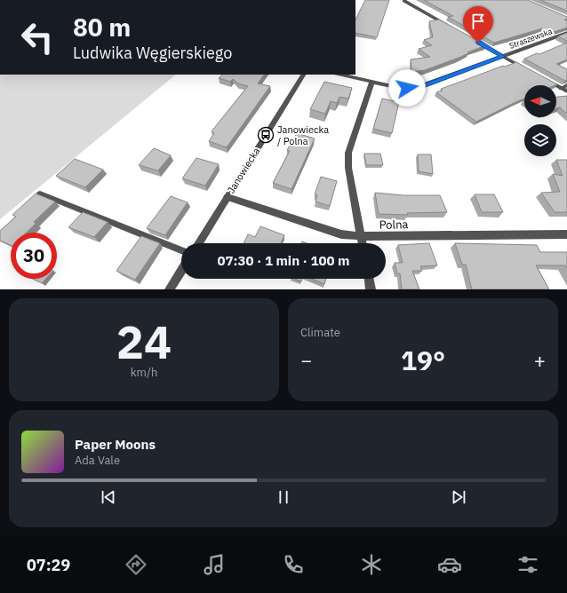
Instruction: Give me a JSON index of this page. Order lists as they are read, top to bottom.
{
  "streets": {
    "street": ["Straszewska", "Janowiecka", "Polna"]
  },
  "crossings": [
    ["Janowiecka", "Polna"]
  ],
  "places": {
    "bus stop": ["Janowiecka / Polna"]
  },
  "north": "left",
  "page": {
    "turn": ["80 m", "Ludwika Węgierskiego"],
    "limit": "30",
    "trip": "07:30 · 1 min · 100 m",
    "tile": [
      ["24", "km/h"],
      "Climate"
    ],
    "heat": ["−", "19°", "+"],
    "song": ["Paper Moons", "Ada Vale"],
    "tabs": "07:29"
  }
}
